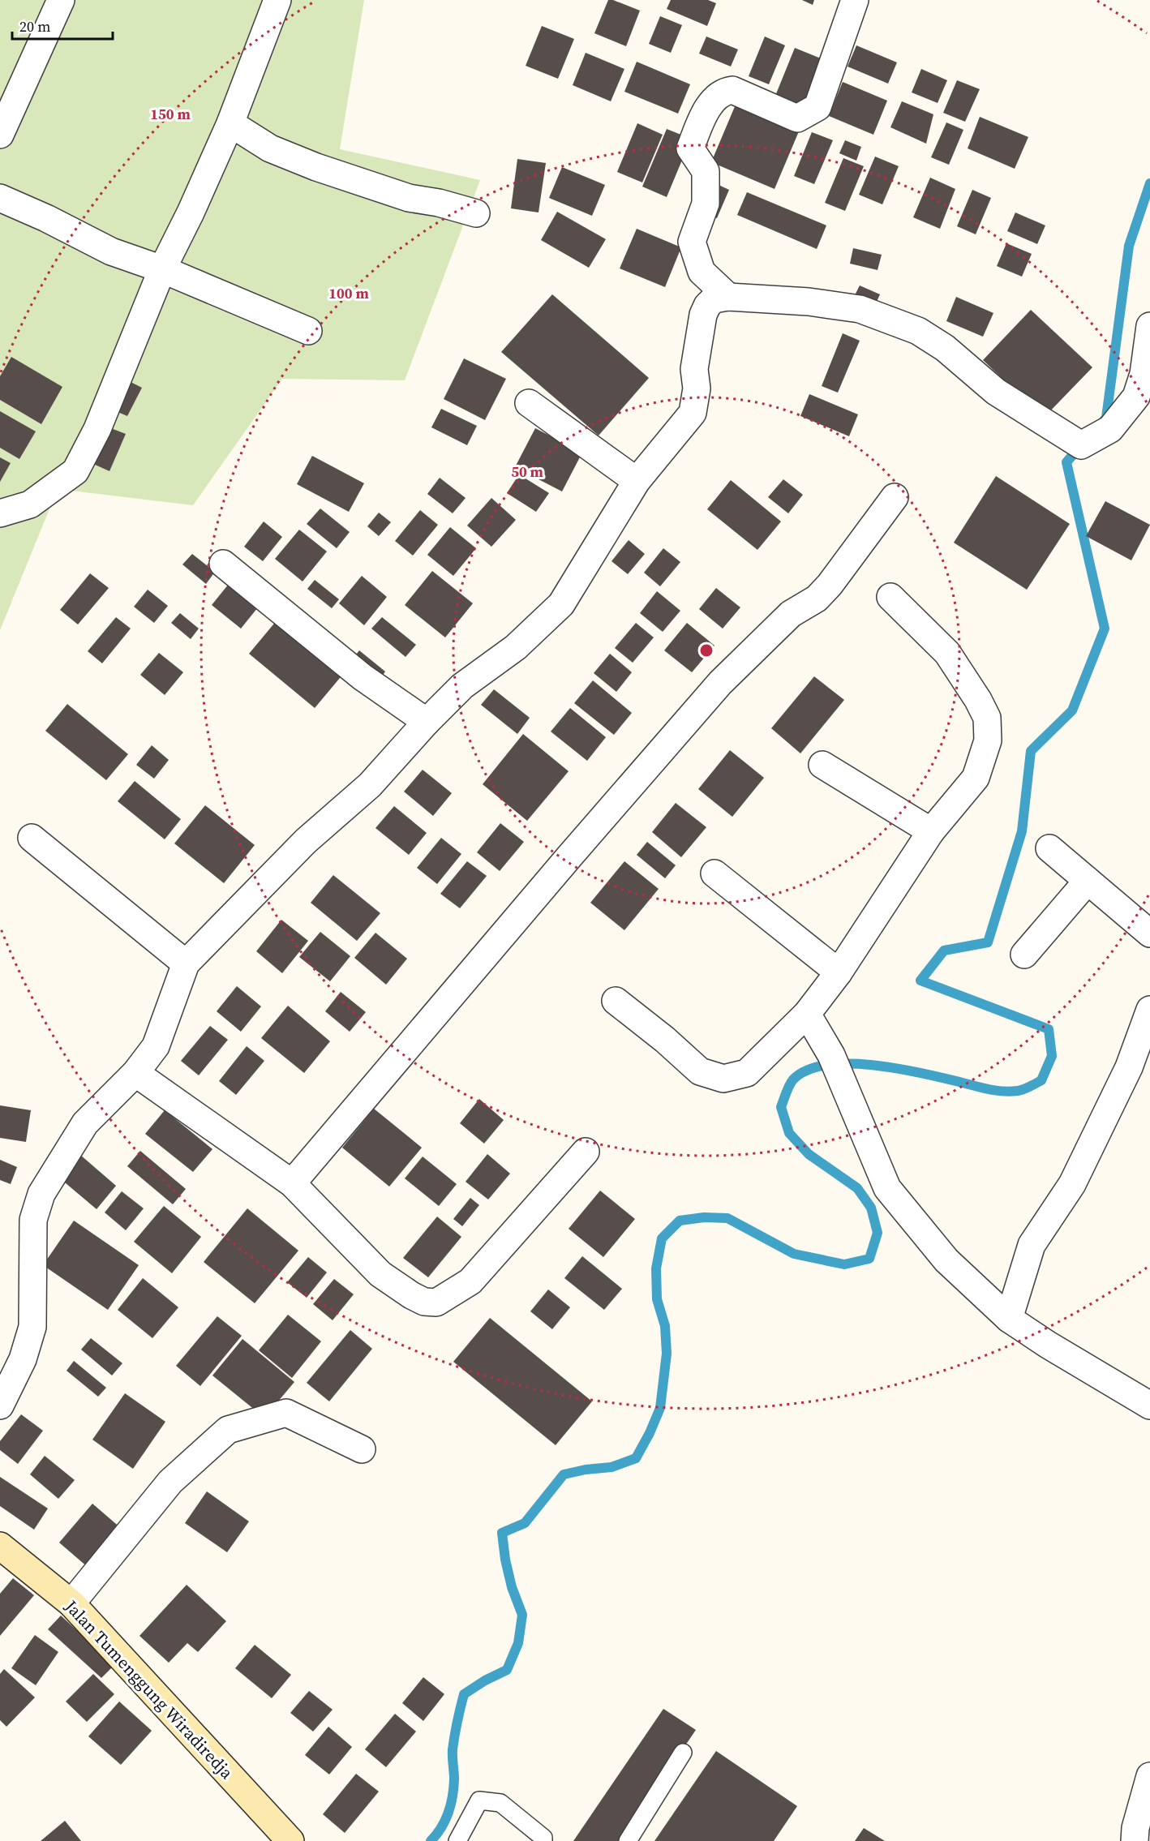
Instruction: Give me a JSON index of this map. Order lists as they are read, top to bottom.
{
  "streets": {
    "street": ["Jalan Tumenggung Wiradiredja"]
  },
  "scale_bar": "20 m",
  "rings": ["150 m", "100 m", "50 m"]
}
